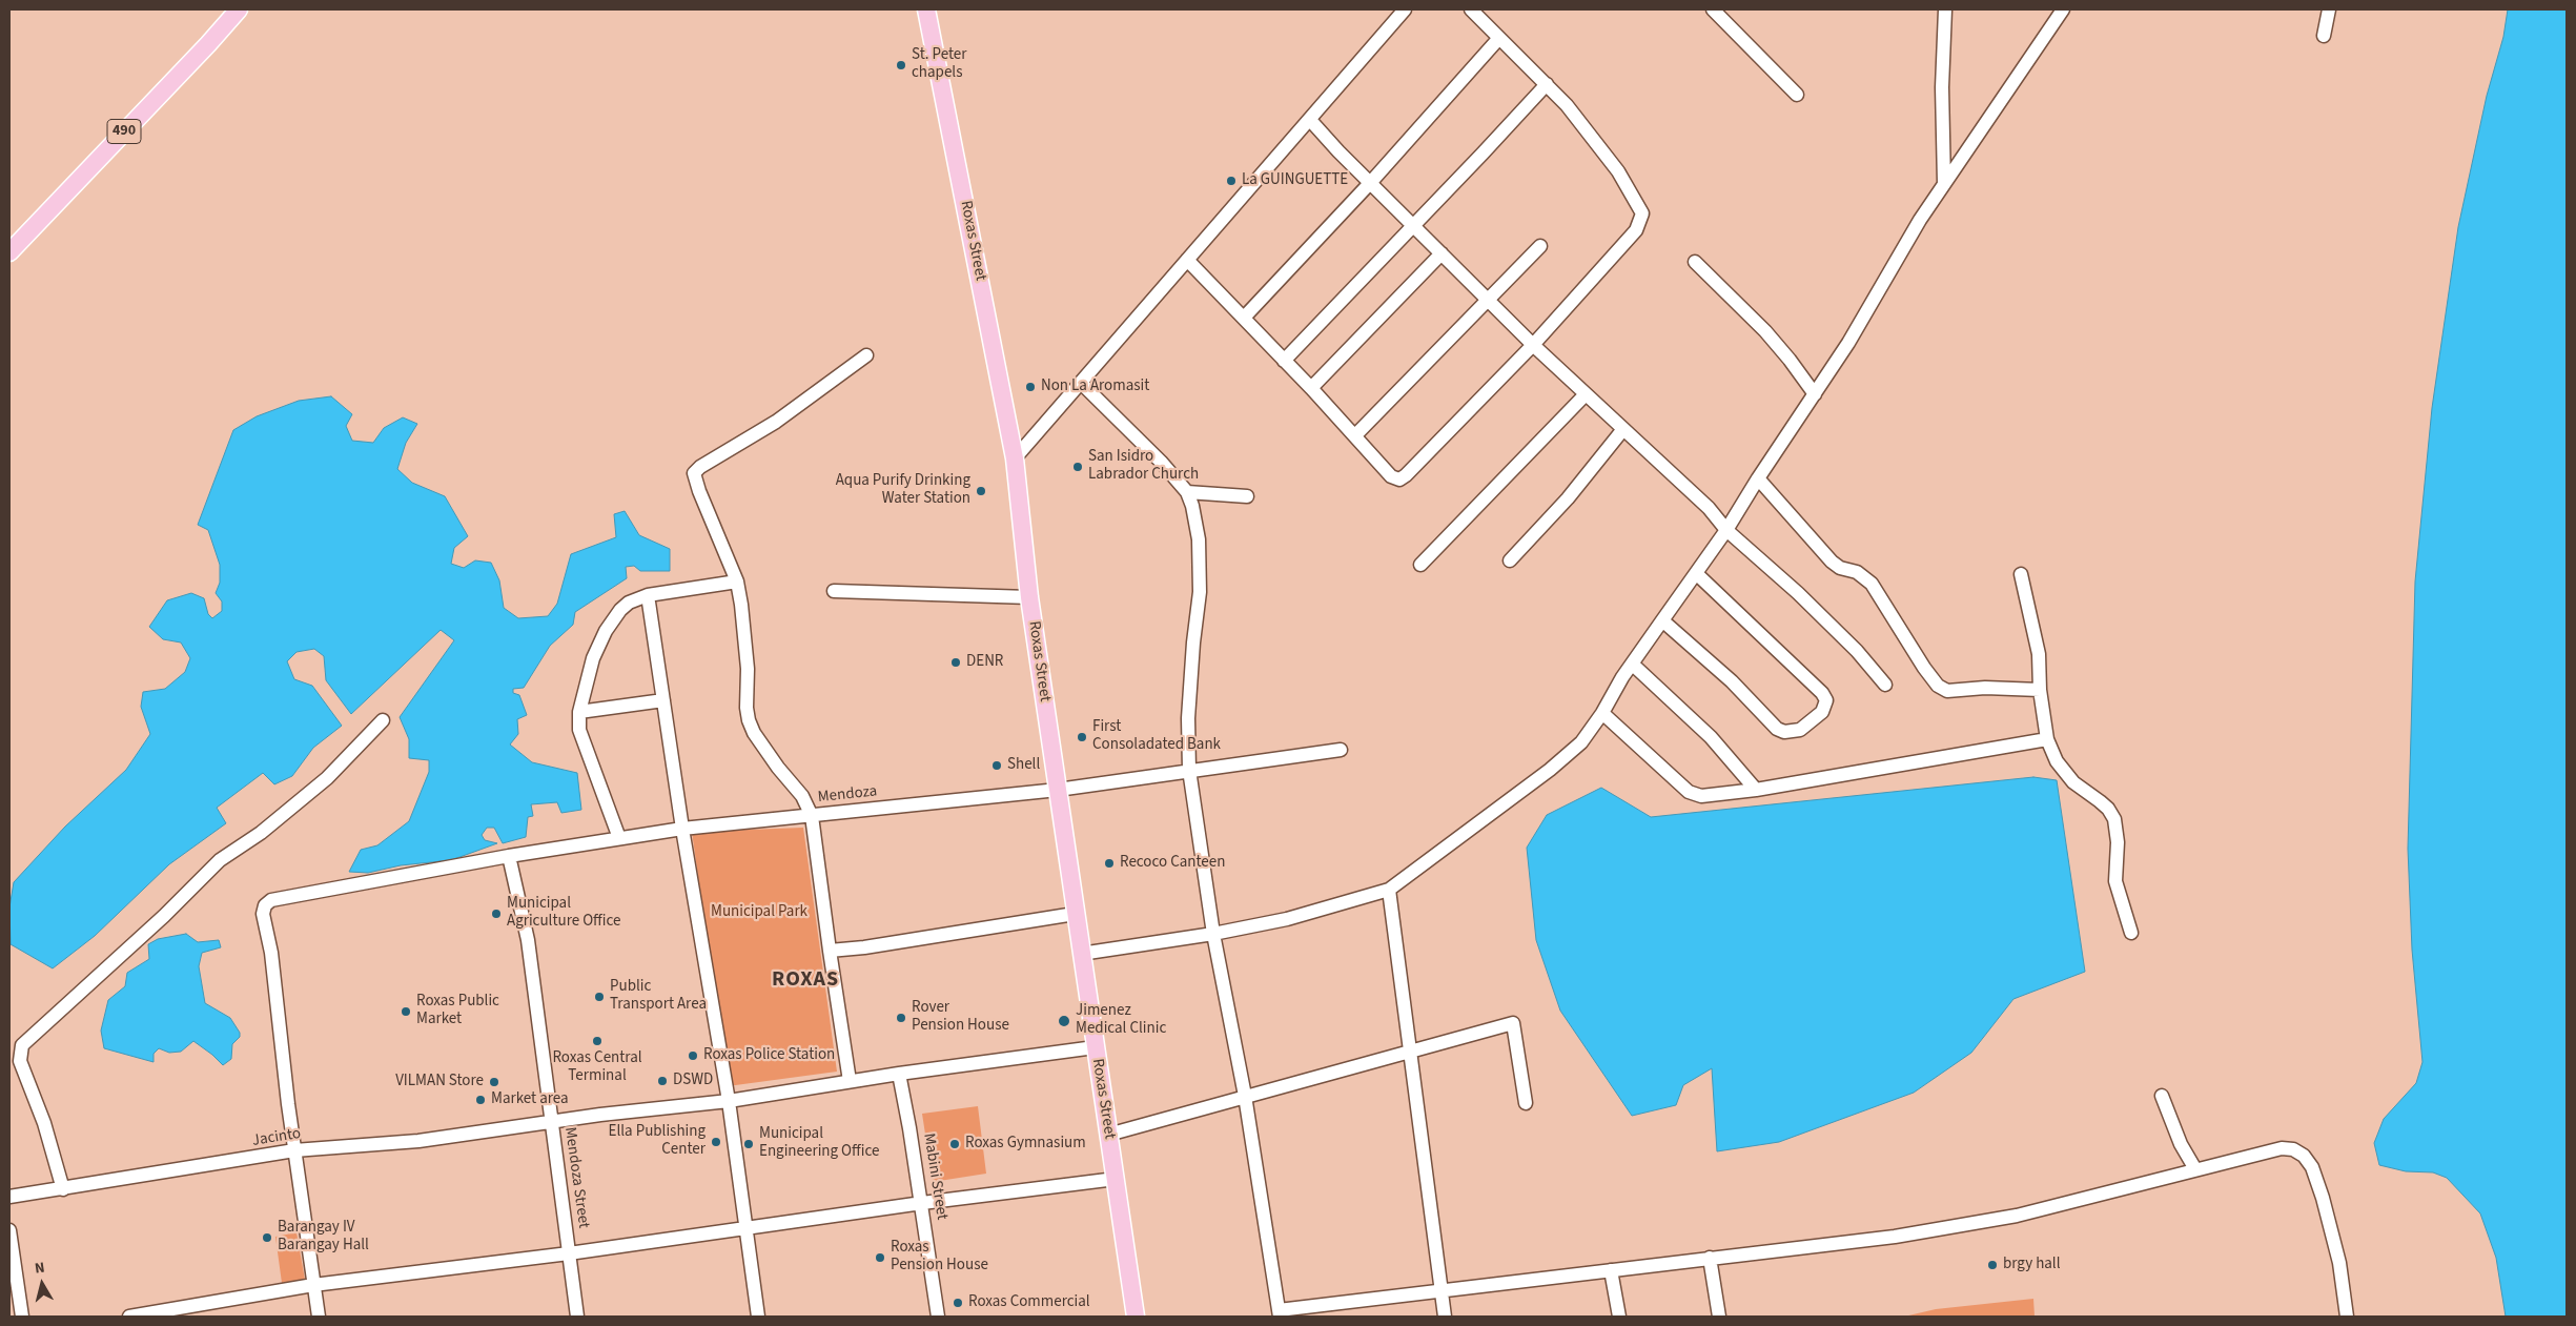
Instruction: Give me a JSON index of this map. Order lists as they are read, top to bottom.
{
  "streets": {
    "main road": ["490", "Roxas Street"],
    "street": [
      "Mendoza",
      "Jacinto",
      "Mabini Street",
      "Mendoza Street"
    ]
  },
  "crossings": [
    ["Roxas Street", "Mendoza"],
    ["Roxas Street", "Jacinto"],
    ["Mendoza", "Jacinto"],
    ["Mendoza", "Mendoza Street"],
    ["Jacinto", "Mabini Street"],
    ["Jacinto", "Mendoza Street"]
  ],
  "districts": ["ROXAS"],
  "parks": ["Municipal Park"],
  "places": [
    "St. Peter chapels",
    "La GUINGUETTE",
    "Non La Aromasit",
    "San Isidro Labrador Church",
    "Aqua Purify Drinking Water Station",
    "DENR",
    "First Consoladated Bank",
    "Shell",
    "Recoco Canteen",
    "Municipal Agriculture Office",
    "Public Transport Area",
    "Roxas Public Market",
    "Rover Pension House",
    "Jimenez Medical Clinic",
    "Roxas Central Terminal",
    "Roxas Police Station",
    "DSWD",
    "VILMAN Store",
    "Market area",
    "Ella Publishing Center",
    "Municipal Engineering Office",
    "Roxas Gymnasium",
    "Barangay IV Barangay Hall",
    "Roxas Pension House",
    "brgy hall",
    "Roxas Commercial"
  ],
  "north": "top"
}
